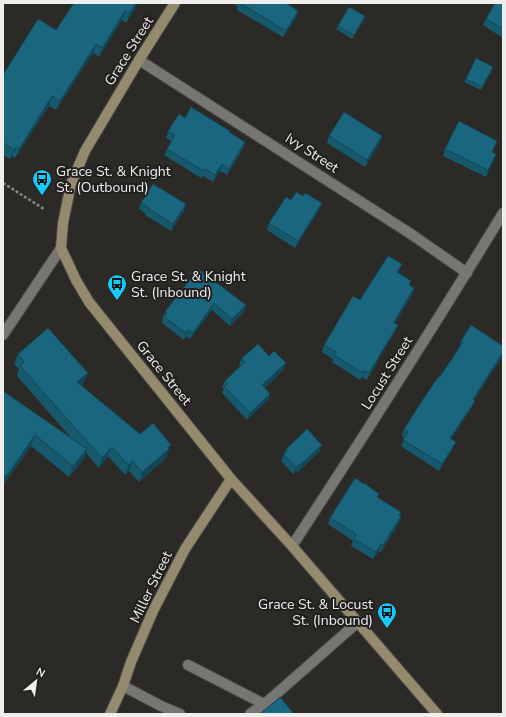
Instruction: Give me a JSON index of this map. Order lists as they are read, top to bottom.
{
  "streets": {
    "main road": ["Grace Street", "Miller Street"],
    "street": ["Ivy Street", "Locust Street"]
  },
  "crossings": [
    ["Grace Street", "Ivy Street"],
    ["Grace Street", "Locust Street"],
    ["Grace Street", "Miller Street"],
    ["Ivy Street", "Locust Street"]
  ],
  "places": {
    "bus stop": ["Grace St. & Knight St. (Outbound)", "Grace St. & Knight St. (Inbound)", "Grace St. & Locust St. (Inbound)"]
  },
  "north": "top right"
}
